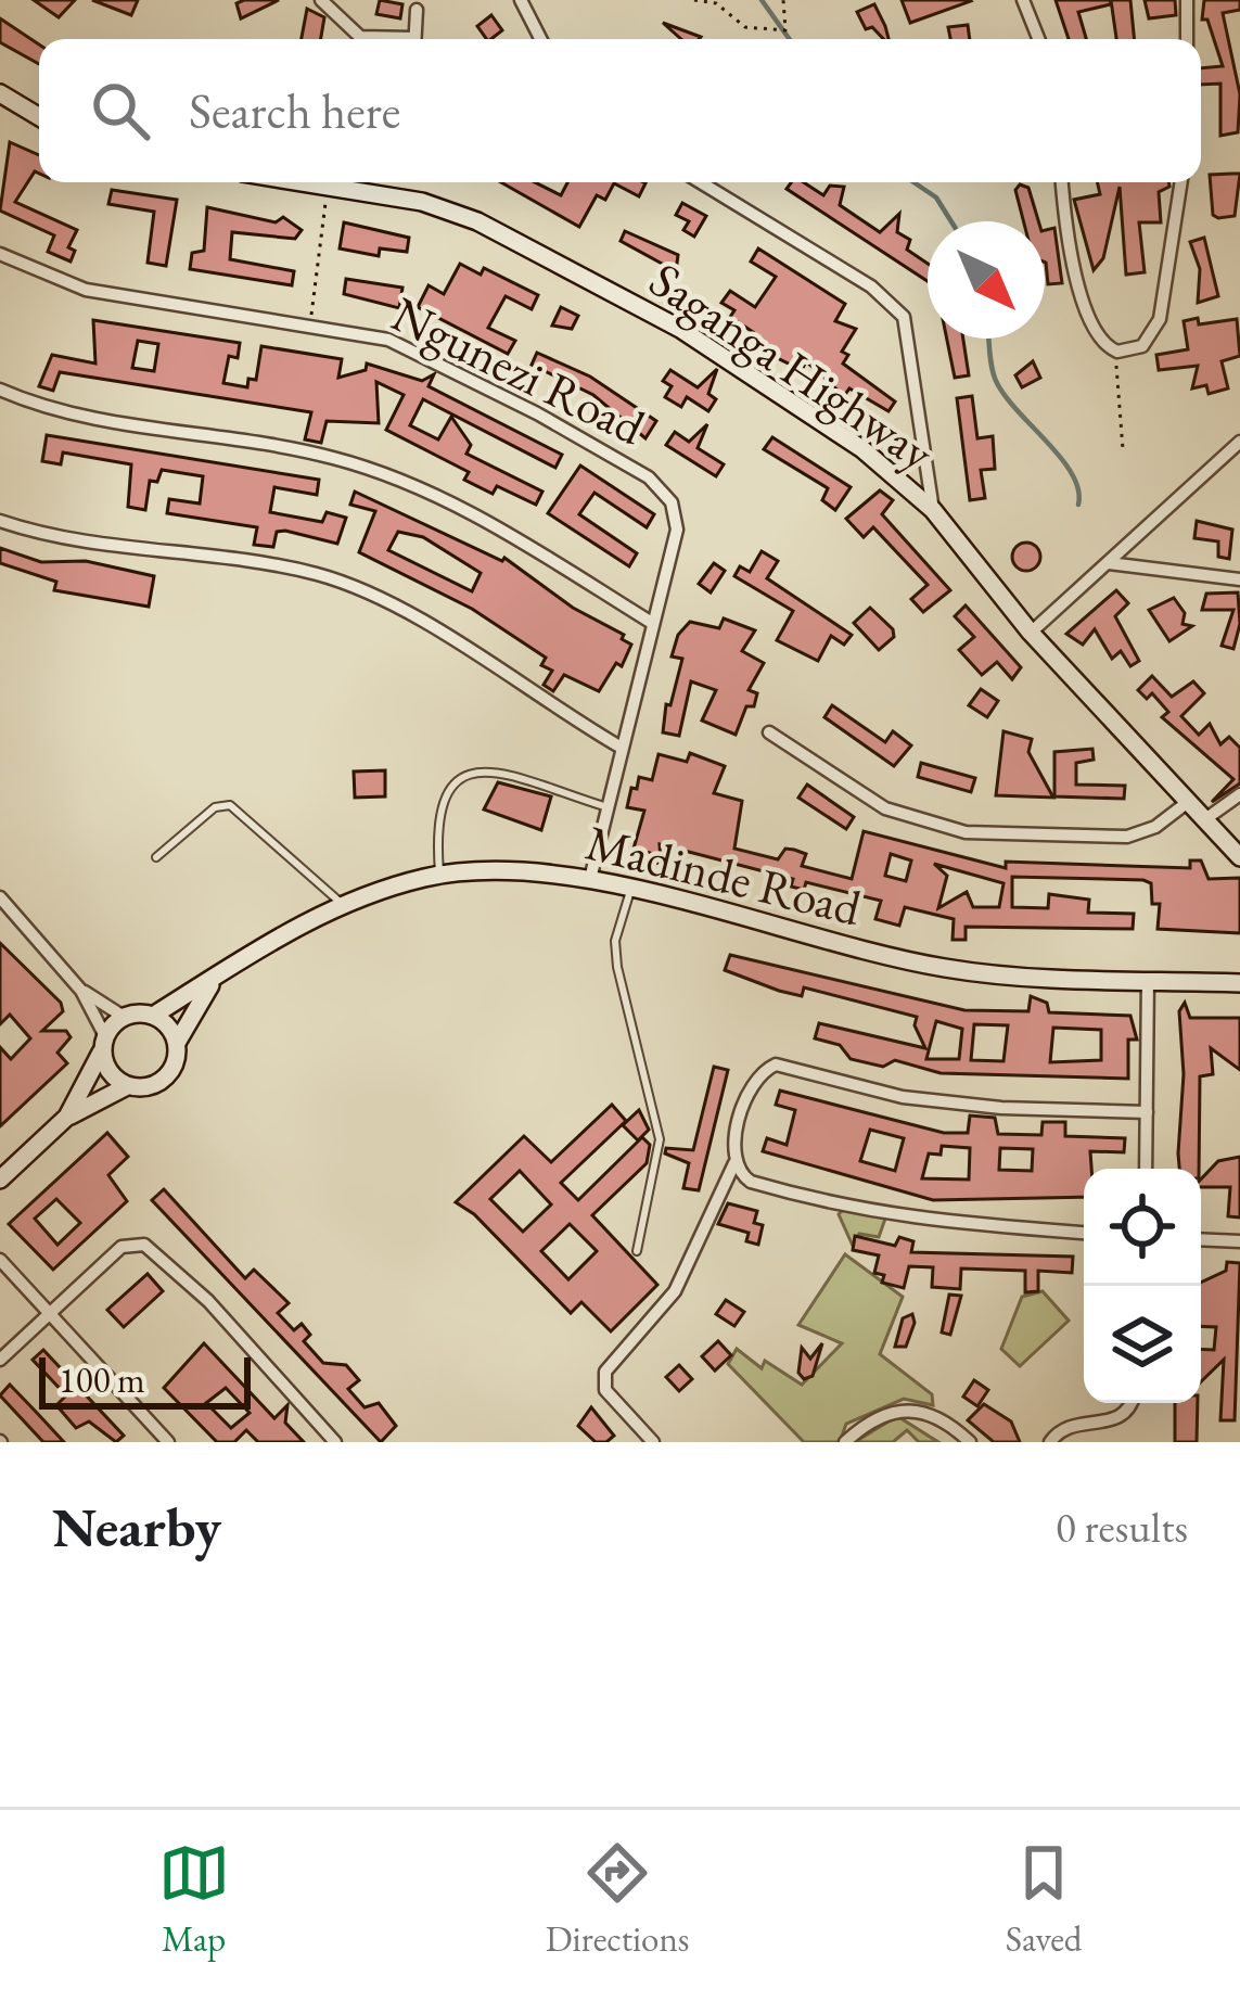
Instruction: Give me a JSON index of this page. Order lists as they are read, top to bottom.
{
  "streets": {
    "street": ["Saganga Highway", "Ngunezi Road", "Madinde Road"]
  },
  "crossings": [
    ["Ngunezi Road", "Madinde Road"]
  ],
  "scale_bar": "100 m",
  "north": "bottom right",
  "page": {
    "search": "Search here",
    "scale": "100 m",
    "heading": ["Nearby", "0 results"],
    "nav": ["Map", "Directions", "Saved"]
  }
}
